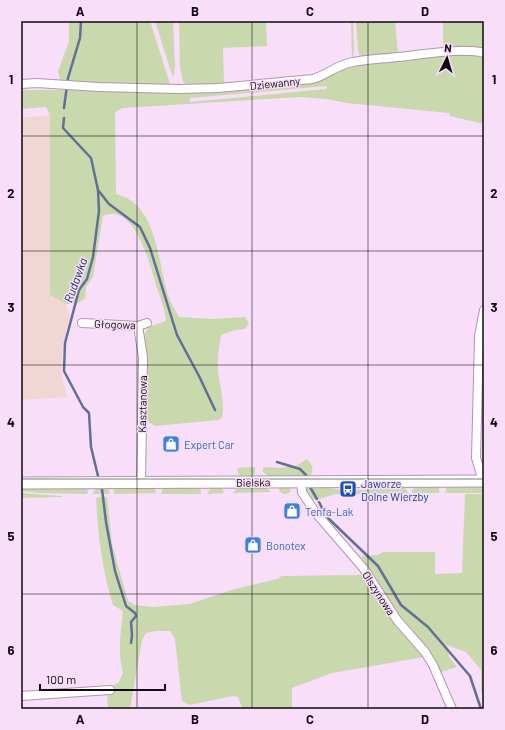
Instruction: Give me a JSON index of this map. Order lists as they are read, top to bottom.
{
  "streets": {
    "main road": ["Bielska"],
    "street": [
      "Dziewanny",
      "Głogowa",
      "Kasztanowa",
      "Olszynowa"
    ]
  },
  "crossings": [
    ["Głogowa", "Kasztanowa"],
    ["Kasztanowa", "Bielska"],
    ["Bielska", "Olszynowa"]
  ],
  "water": ["Rudawka"],
  "places": {
    "shop": ["Expert Car", "Tenfa-Lak", "Bonotex"],
    "bus stop": ["Jaworze Dolne Wierzby"]
  },
  "scale_bar": "100 m",
  "north": "top",
  "grid": {
    "columns": [
      "A",
      "B",
      "C",
      "D"
    ],
    "rows": [
      "1",
      "2",
      "3",
      "4",
      "5",
      "6"
    ]
  }
}
